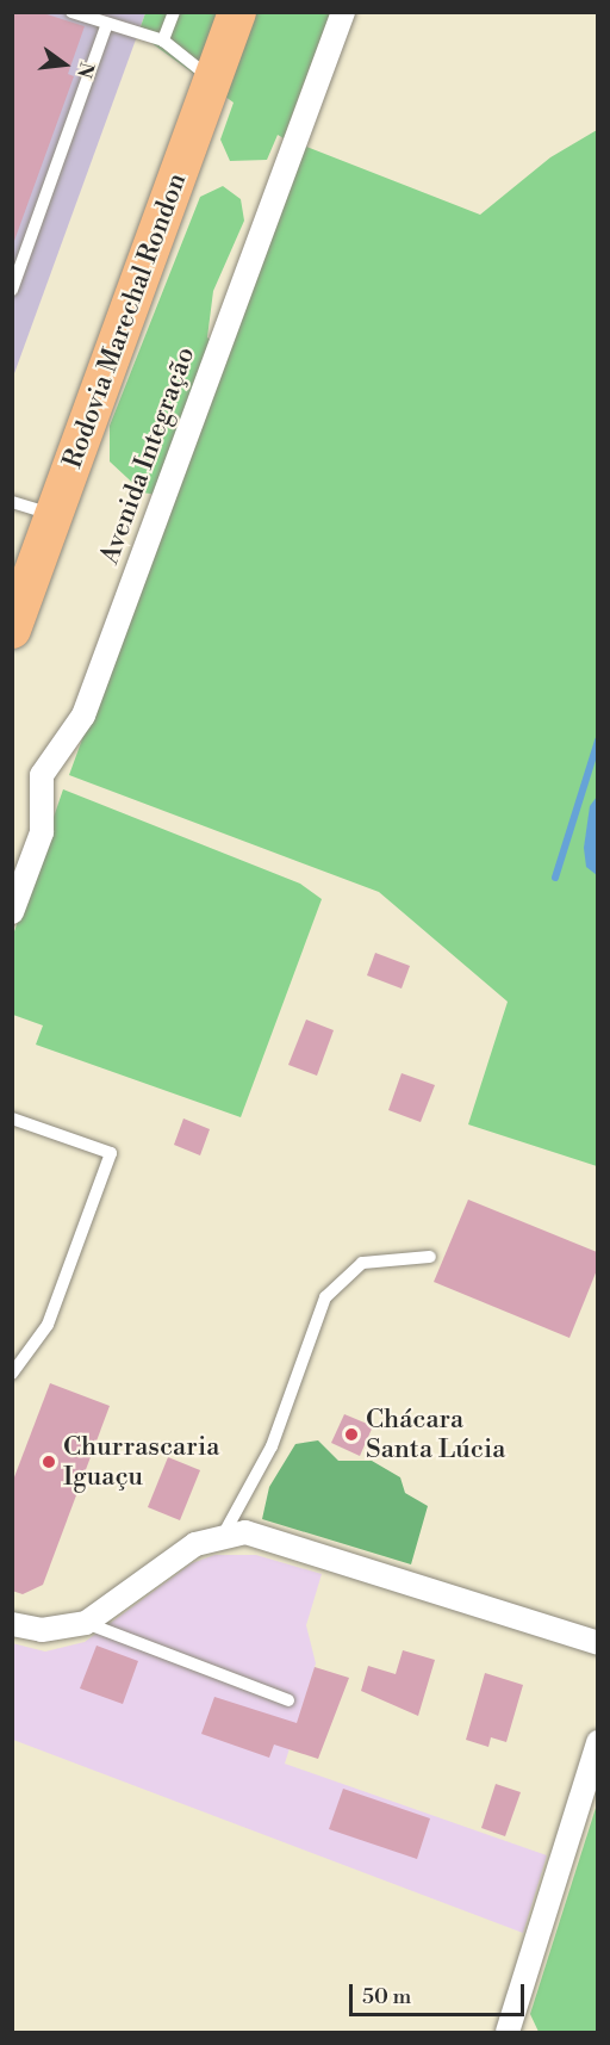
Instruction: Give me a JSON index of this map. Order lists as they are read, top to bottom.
{
  "streets": {
    "main road": ["Rodovia Marechal Rondon"],
    "street": ["Avenida Integração"]
  },
  "places": ["Chácara Santa Lúcia", "Churrascaria Iguaçu"],
  "scale_bar": "50 m",
  "north": "right"
}
